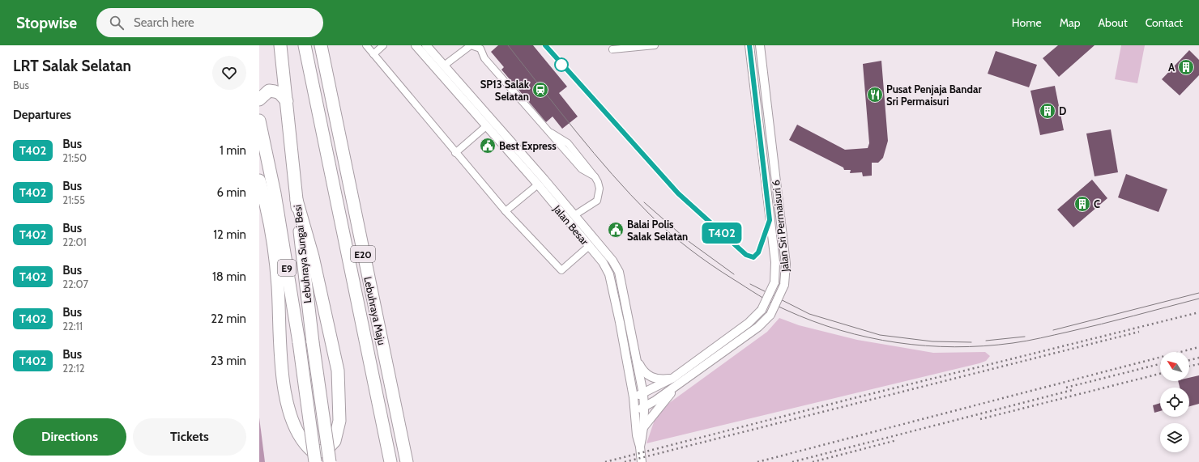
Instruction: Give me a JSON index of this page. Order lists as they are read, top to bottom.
{
  "streets": {
    "highway": [
      "Lebuhraya Sungai Besi",
      "E20",
      "E9",
      "Lebuhraya Maju"
    ],
    "street": ["Jalan Besar", "Jalan Sri Permaisuri 6"]
  },
  "crossings": [
    ["Jalan Besar", "Jalan Sri Permaisuri 6"]
  ],
  "places": {
    "building": ["A", "D", "C"],
    "station": ["SP13 Salak Selatan"],
    "restaurant": ["Pusat Penjaja Bandar Sri Permaisuri"],
    "public building": ["Best Express", "Balai Polis Salak Selatan"]
  },
  "lines": ["bus line T402"],
  "north": "top left",
  "page": {
    "header": "Stopwise",
    "search": "Search here",
    "nav": [
      "Home",
      "Map",
      "About",
      "Contact"
    ],
    "heading": [
      ["LRT Salak Selatan", "Bus"],
      "Departures"
    ],
    "on_map": "T402",
    "list": [
      {
        "mark": "T402",
        "name": "Bus",
        "note": "21:50",
        "value": "1 min"
      },
      {
        "mark": "T402",
        "name": "Bus",
        "note": "21:55",
        "value": "6 min"
      },
      {
        "mark": "T402",
        "name": "Bus",
        "note": "22:01",
        "value": "12 min"
      },
      {
        "mark": "T402",
        "name": "Bus",
        "note": "22:07",
        "value": "18 min"
      },
      {
        "mark": "T402",
        "name": "Bus",
        "note": "22:11",
        "value": "22 min"
      },
      {
        "mark": "T402",
        "name": "Bus",
        "note": "22:12",
        "value": "23 min"
      }
    ],
    "buttons": ["Directions", "Tickets"]
  }
}
